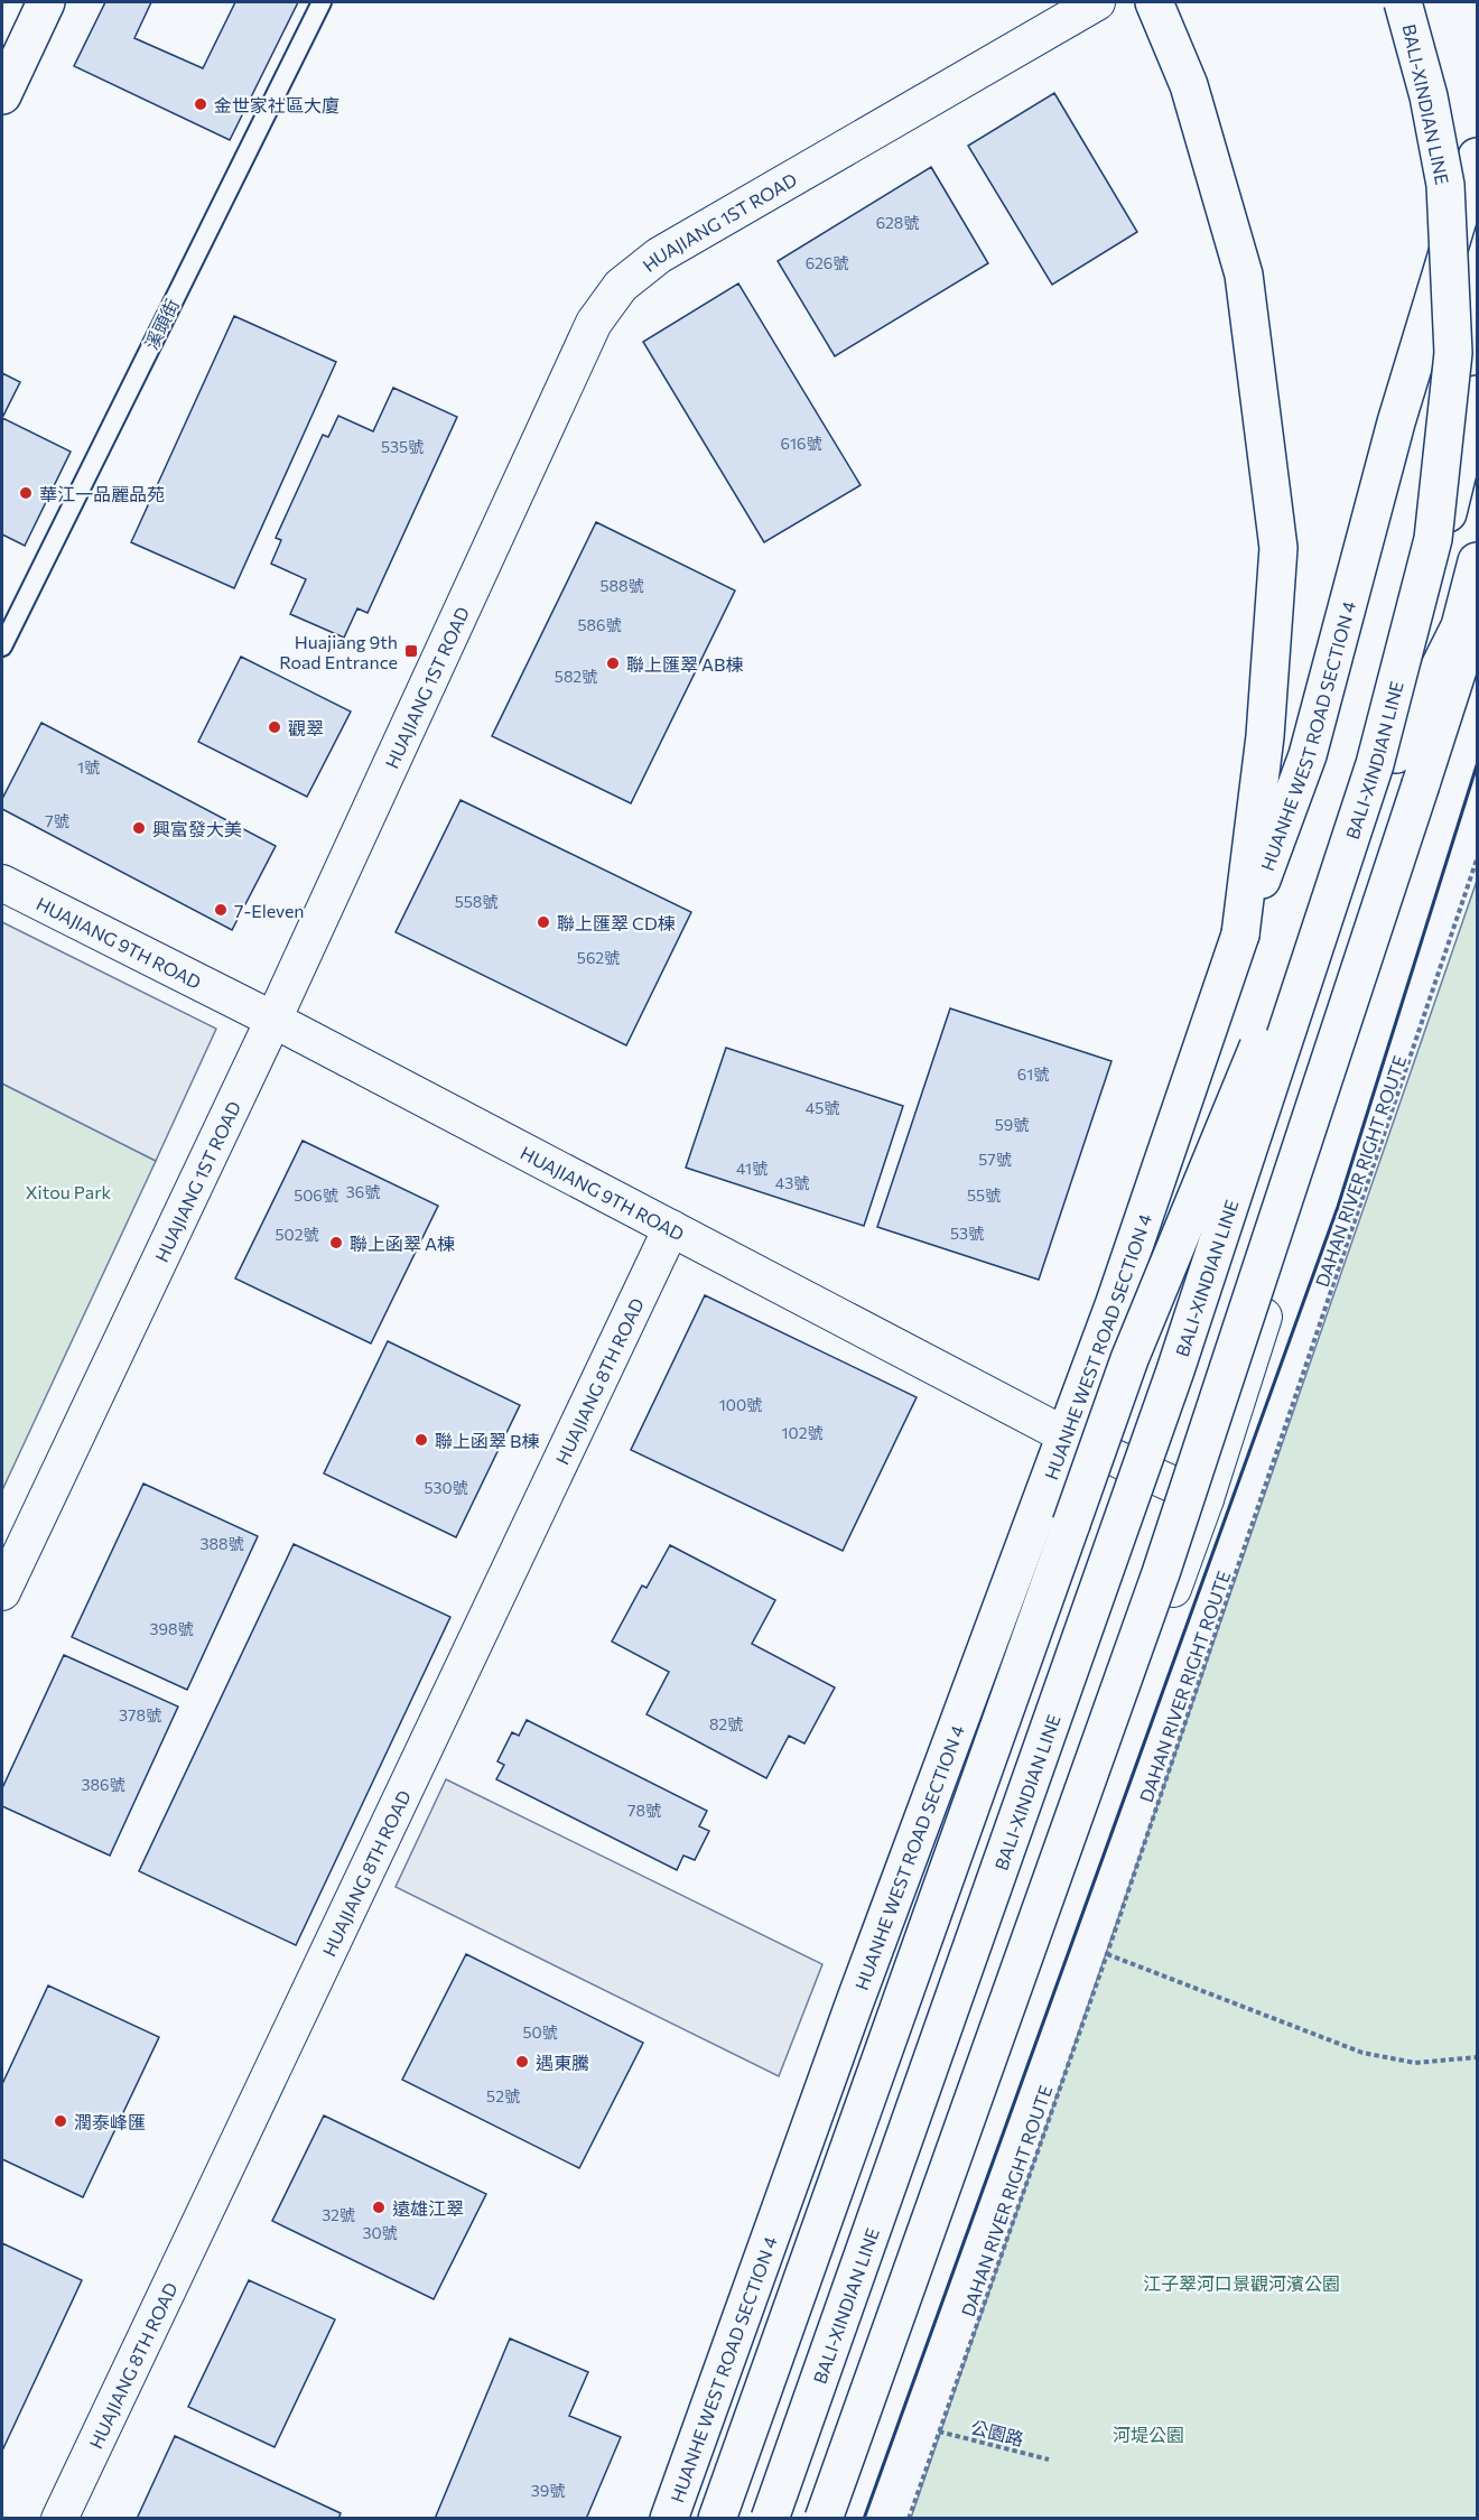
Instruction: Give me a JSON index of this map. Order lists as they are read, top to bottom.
{
  "streets": {
    "main road": ["BALI-XINDIAN LINE", "HUANHE WEST ROAD SECTION 4"],
    "street": ["HUAJIANG 1ST ROAD", "HUAJIANG 9TH ROAD", "HUAJIANG 8TH ROAD"],
    "lane": ["溪頭街"],
    "path": ["DAHAN RIVER RIGHT ROUTE", "公園路"]
  },
  "crossings": [
    ["HUAJIANG 1ST ROAD", "HUAJIANG 9TH ROAD"],
    ["HUANHE WEST ROAD SECTION 4", "HUAJIANG 9TH ROAD"],
    ["HUAJIANG 9TH ROAD", "HUAJIANG 8TH ROAD"],
    ["DAHAN RIVER RIGHT ROUTE", "公園路"]
  ],
  "parks": ["Xitou Park", "江子翠河口景觀河濱公園", "河堤公園"],
  "places": {
    "other": [
      "金世家社區大廈",
      "華江一品麗品苑",
      "聯上匯翠 AB棟",
      "觀翠",
      "興富發大美",
      "7-Eleven",
      "聯上匯翠 CD棟",
      "聯上函翠 A棟",
      "聯上函翠 B棟",
      "遇東騰",
      "潤泰峰匯",
      "遠雄江翠"
    ],
    "transit": ["Huajiang 9th Road Entrance"]
  },
  "house_numbers": [
    "628號",
    "626號",
    "616號",
    "535號",
    "588號",
    "586號",
    "582號",
    "1號",
    "7號",
    "558號",
    "562號",
    "61號",
    "45號",
    "59號",
    "57號",
    "41號",
    "43號",
    "36號",
    "506號",
    "55號",
    "53號",
    "502號",
    "100號",
    "102號",
    "530號",
    "388號",
    "398號",
    "378號",
    "82號",
    "386號",
    "78號",
    "50號",
    "52號",
    "32號",
    "30號",
    "39號"
  ]
}
